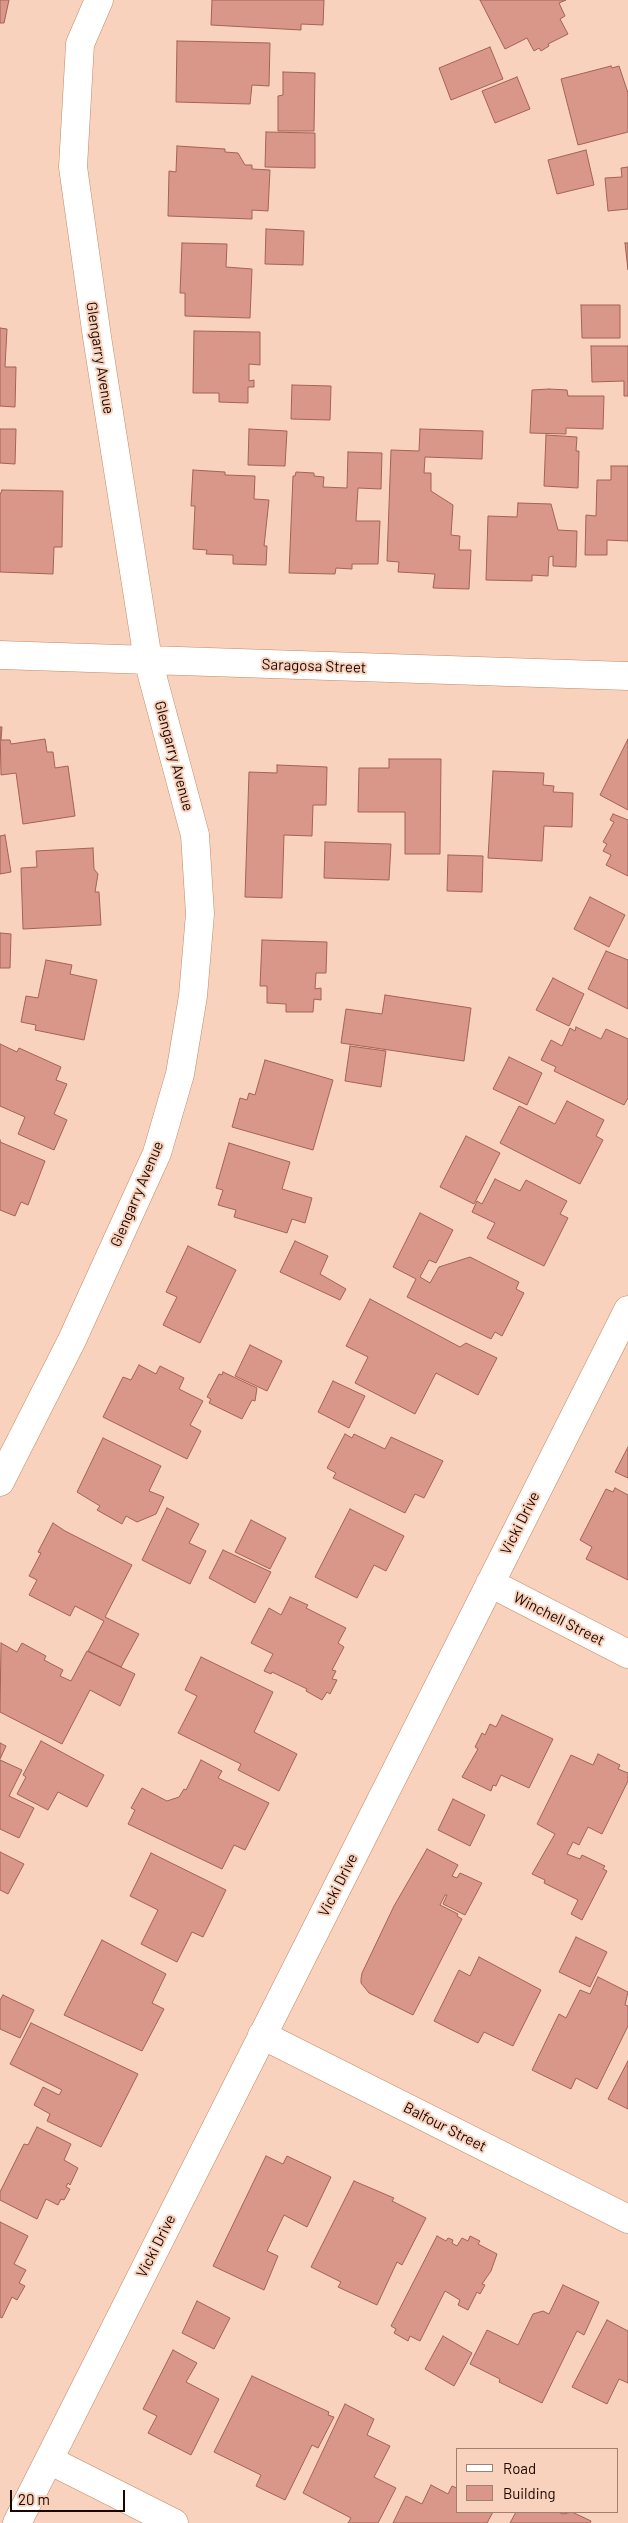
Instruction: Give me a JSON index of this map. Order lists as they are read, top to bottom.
{
  "streets": {
    "street": [
      "Glengarry Avenue",
      "Saragosa Street",
      "Vicki Drive",
      "Winchell Street",
      "Balfour Street"
    ]
  },
  "crossings": [
    ["Glengarry Avenue", "Saragosa Street"],
    ["Vicki Drive", "Winchell Street"],
    ["Vicki Drive", "Balfour Street"]
  ],
  "legend": ["Road", "Building"],
  "scale_bar": "20 m"
}
